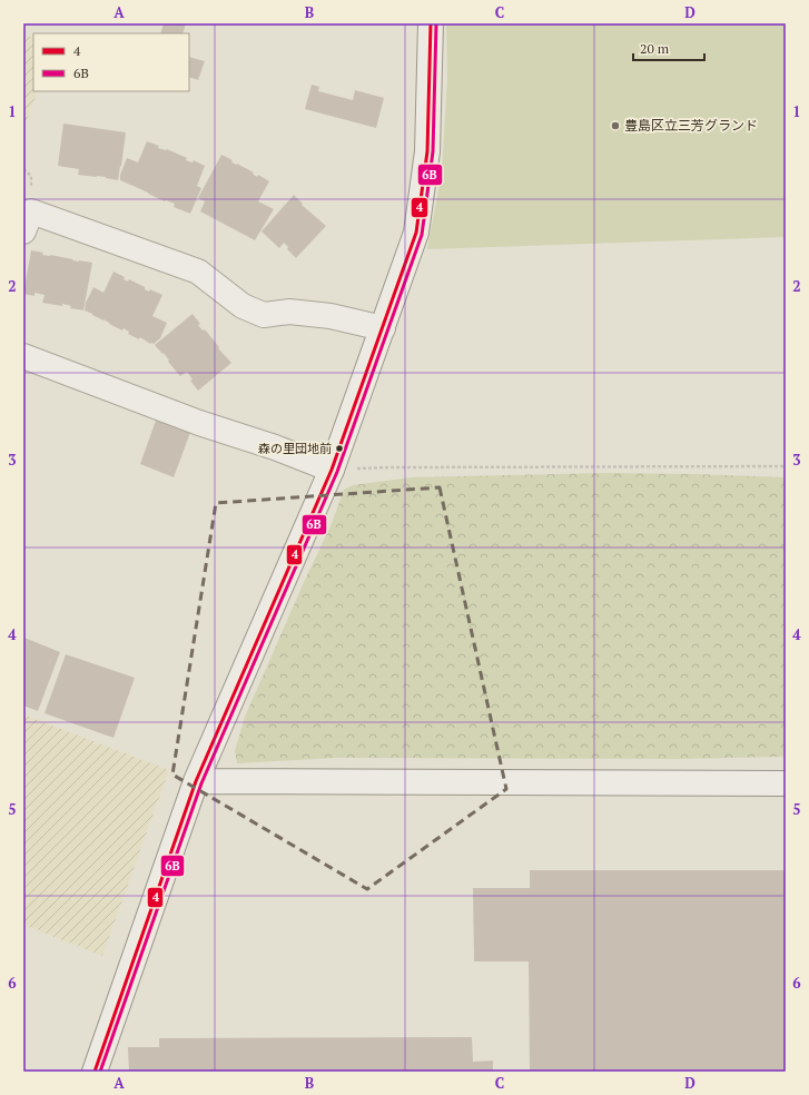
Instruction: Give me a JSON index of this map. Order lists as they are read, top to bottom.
{
  "places": ["豊島区立三芳グランド", "森の里団地前"],
  "lines": ["transit line 4", "transit line 6B"],
  "legend": ["4", "6B"],
  "scale_bar": "20 m",
  "grid": {
    "columns": [
      "A",
      "B",
      "C",
      "D"
    ],
    "rows": [
      "1",
      "2",
      "3",
      "4",
      "5",
      "6"
    ]
  }
}
